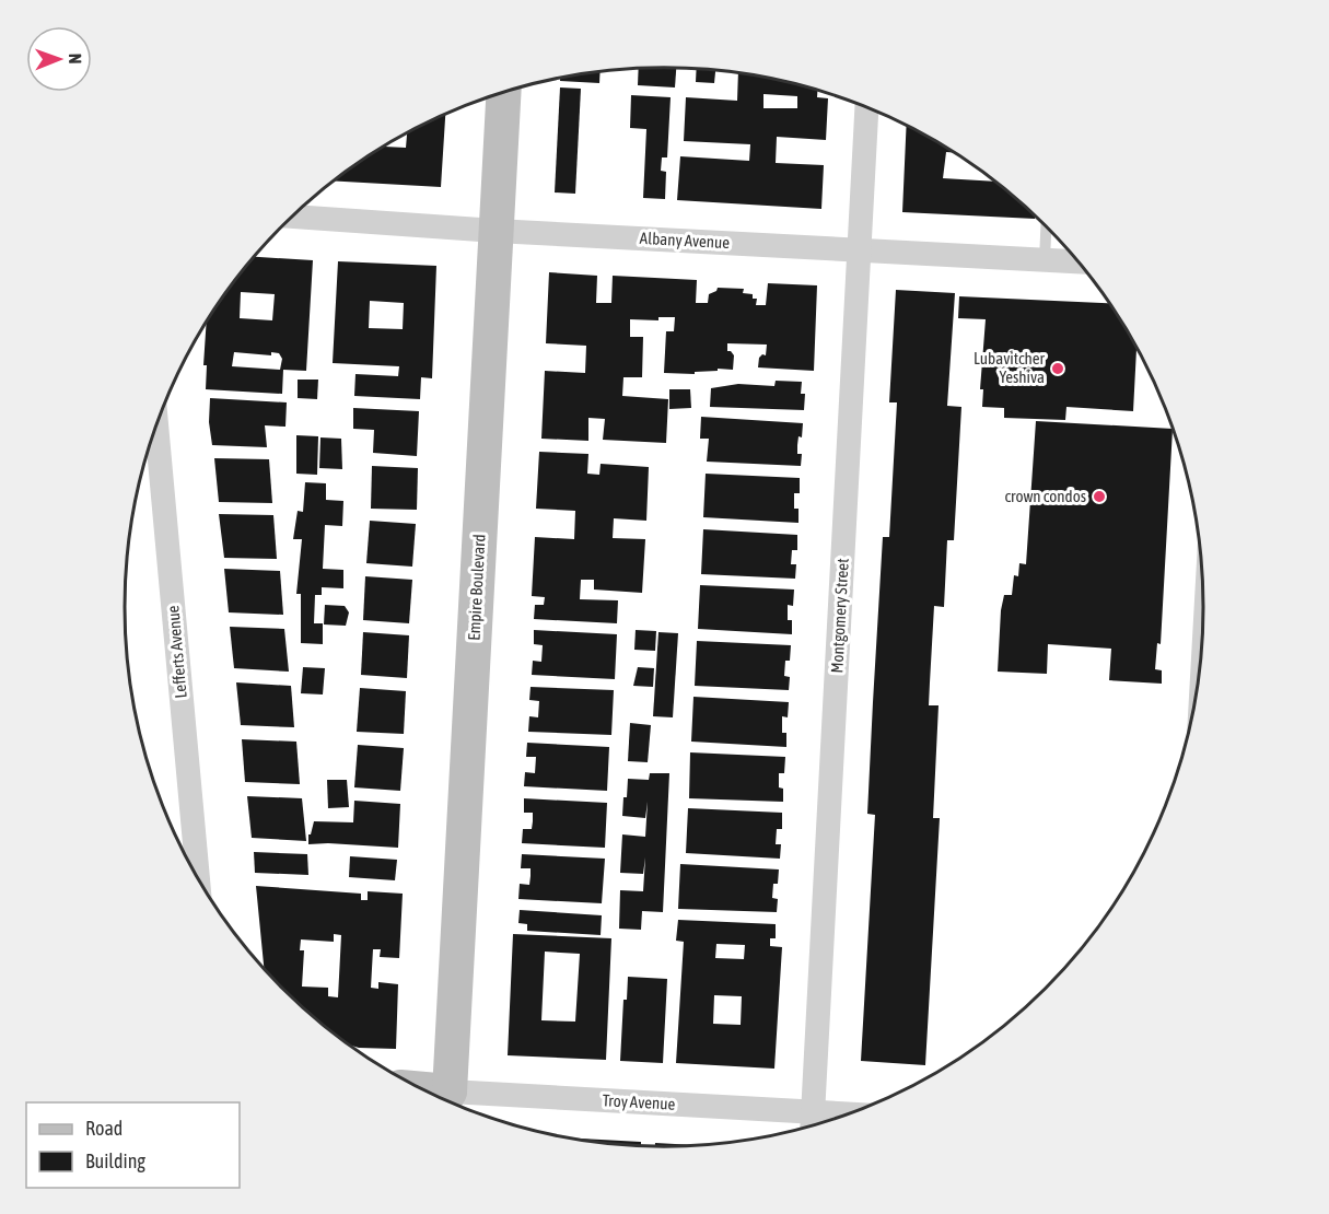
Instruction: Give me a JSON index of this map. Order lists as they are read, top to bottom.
{
  "streets": {
    "main road": ["Empire Boulevard"],
    "street": [
      "Albany Avenue",
      "Montgomery Street",
      "Lefferts Avenue",
      "Troy Avenue"
    ]
  },
  "crossings": [
    ["Albany Avenue", "Empire Boulevard"],
    ["Albany Avenue", "Montgomery Street"],
    ["Montgomery Street", "Troy Avenue"]
  ],
  "places": ["Lubavitcher Yeshiva", "crown condos"],
  "legend": ["Road", "Building"],
  "north": "right"
}
